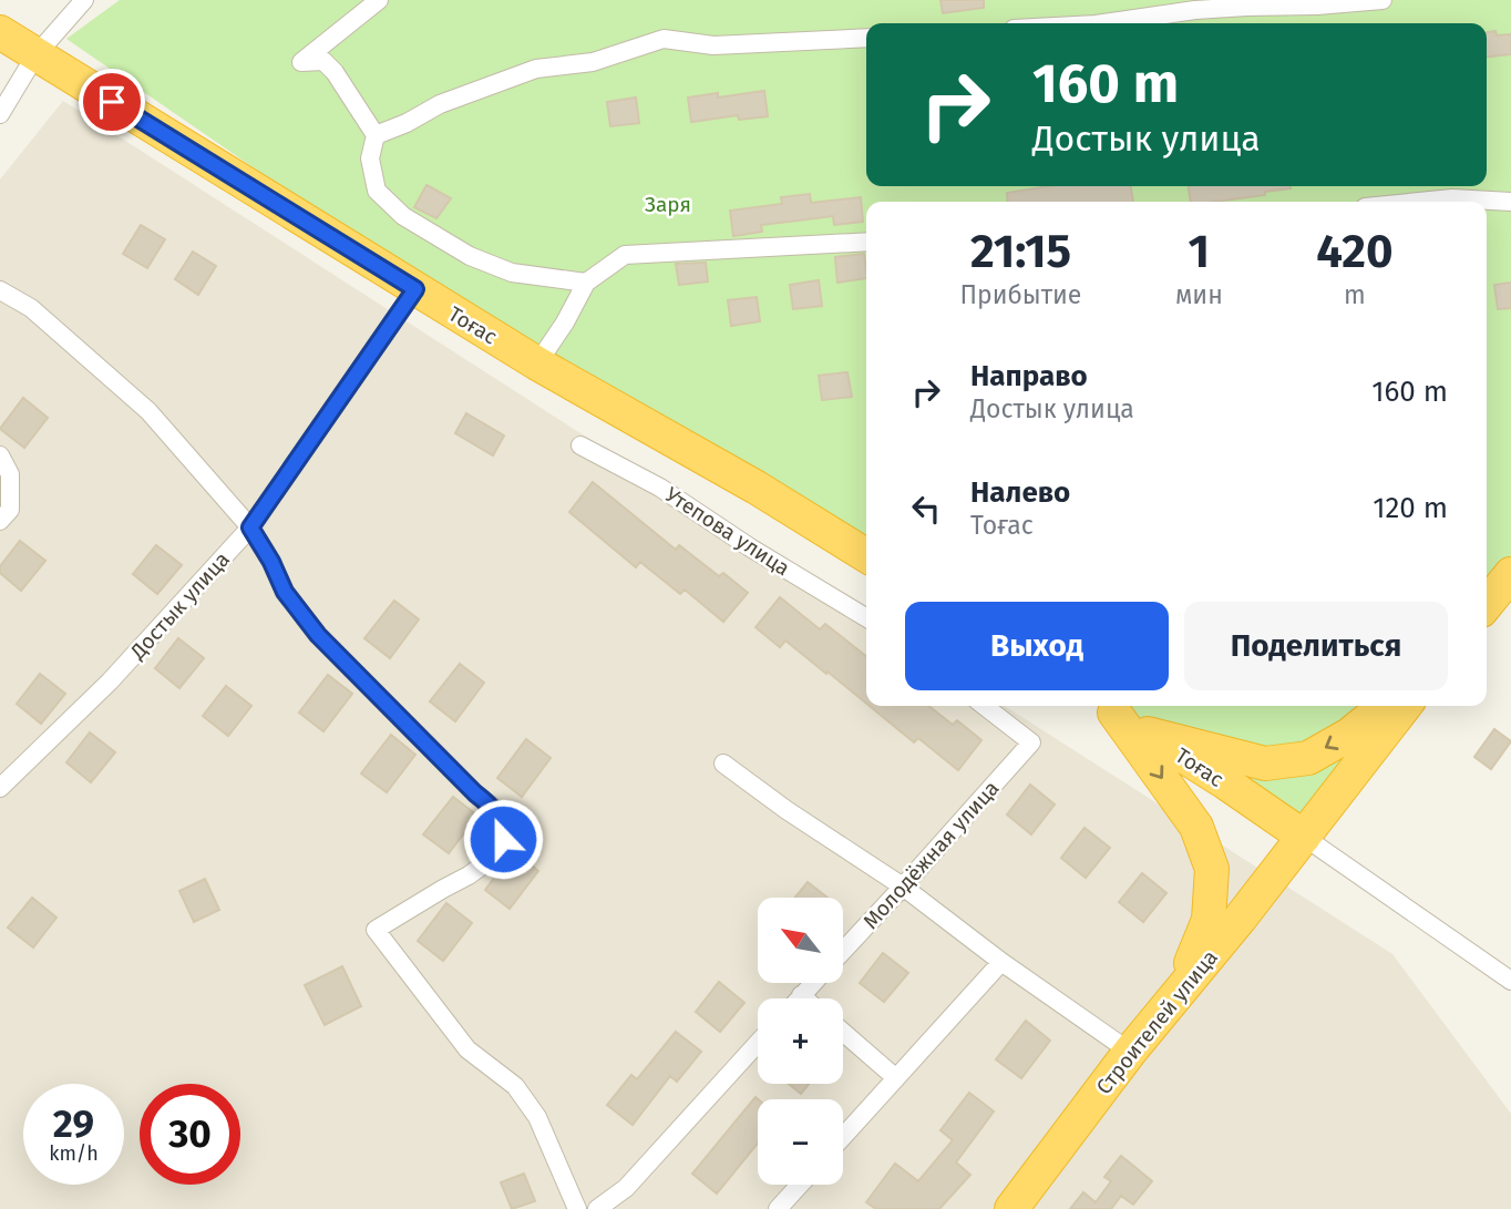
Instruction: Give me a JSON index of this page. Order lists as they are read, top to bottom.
{
  "streets": {
    "highway": ["Тоғас", "Строителей улица"],
    "street": ["Утепова улица", "Достык улица", "Молодёжная улица"]
  },
  "crossings": [
    ["Тоғас", "Достык улица"],
    ["Тоғас", "Строителей улица"]
  ],
  "parks": ["Заря"],
  "north": "top left",
  "page": {
    "turn": ["160 m", "Достык улица"],
    "eta": [
      "21:15",
      "Прибытие",
      "1",
      "мин",
      "420",
      "m"
    ],
    "list": [
      {
        "name": "Направо",
        "note": "Достык улица",
        "value": "160 m"
      },
      {
        "name": "Налево",
        "note": "Тоғас",
        "value": "120 m"
      }
    ],
    "buttons": ["Выход", "Поделиться"],
    "map_buttons": ["+", "−"],
    "speed": "29 km/h",
    "limit": "30"
  }
}
